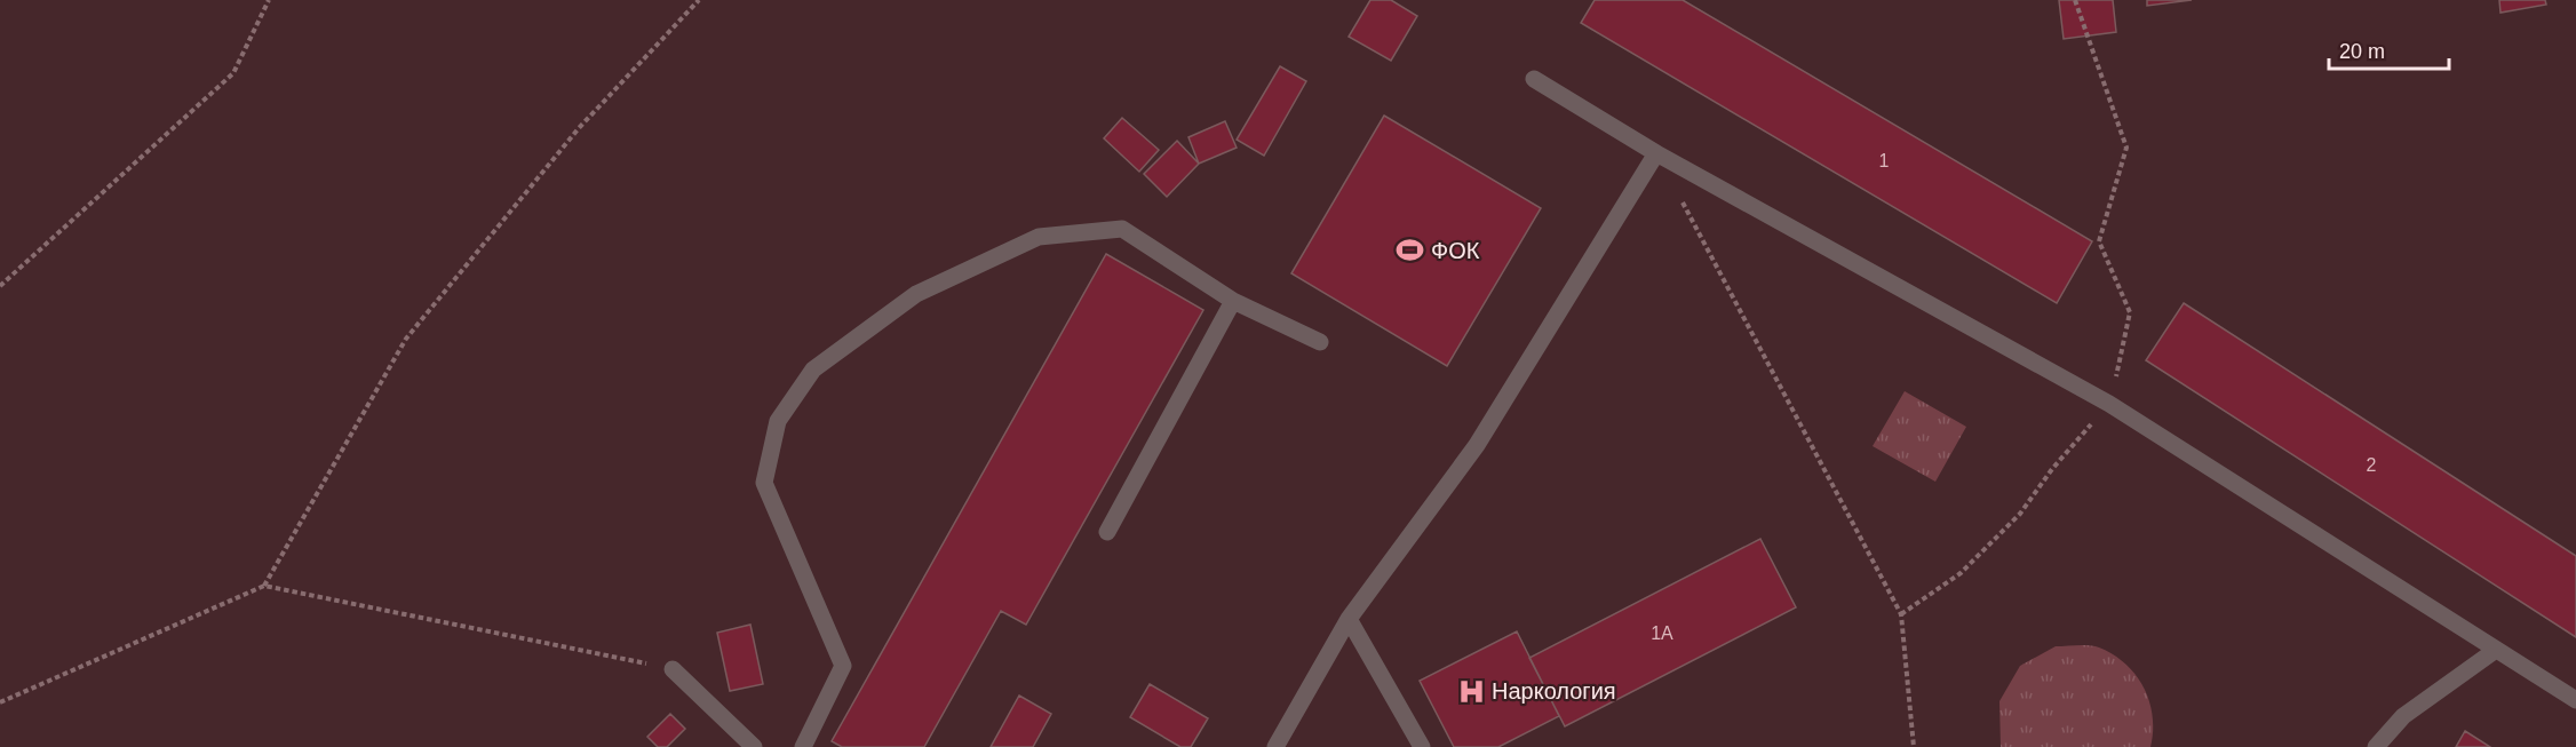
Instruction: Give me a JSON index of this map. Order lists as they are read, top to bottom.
{
  "places": {
    "sports": ["ФОК"],
    "hospital": ["Наркология"]
  },
  "house_numbers": ["1", "2", "1А"],
  "scale_bar": "20 m"
}
